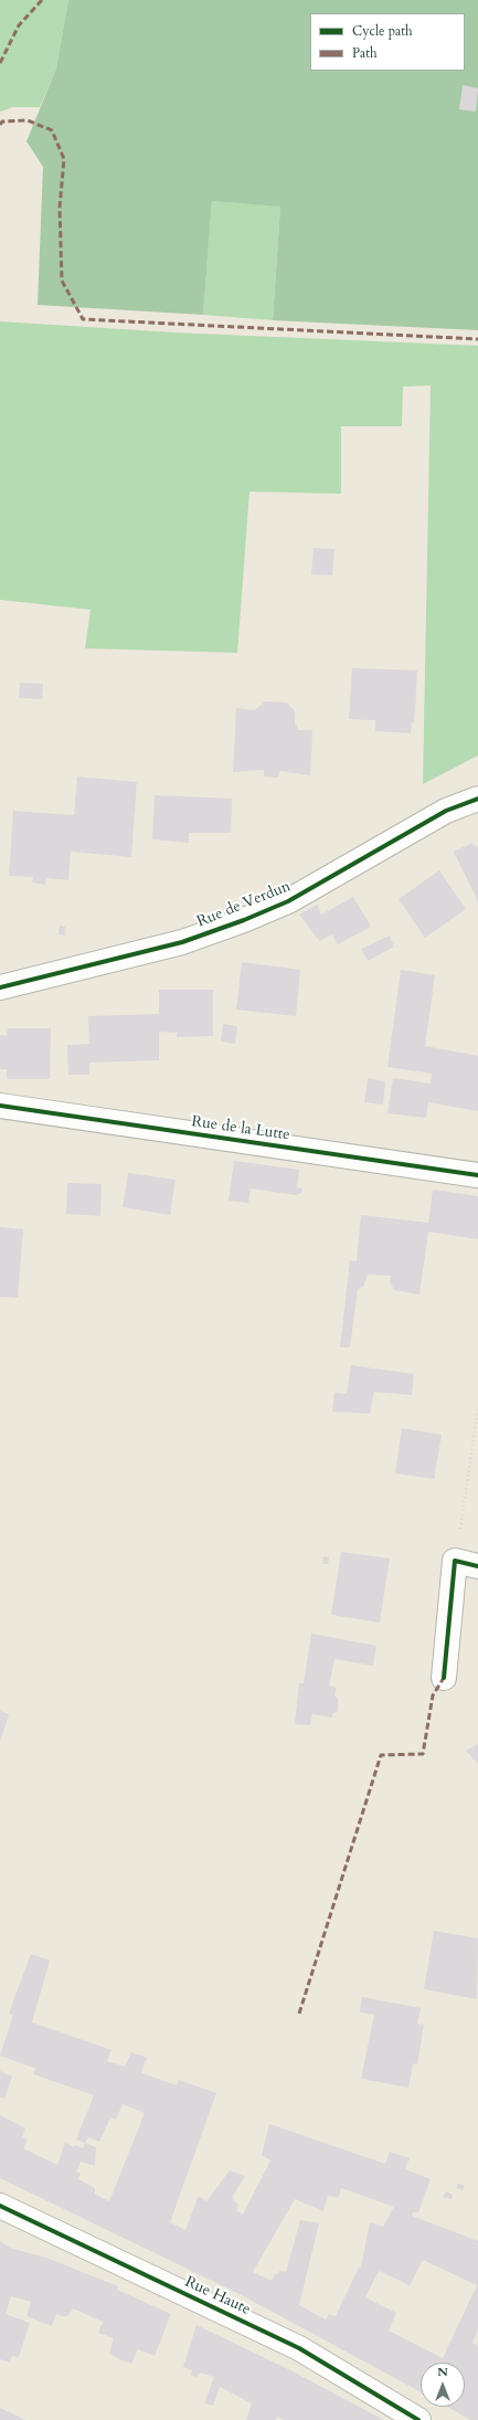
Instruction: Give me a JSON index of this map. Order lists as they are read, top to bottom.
{
  "streets": {
    "street": ["Rue de Verdun", "Rue de la Lutte", "Rue Haute"]
  },
  "legend": ["Cycle path", "Path"],
  "north": "top"
}
